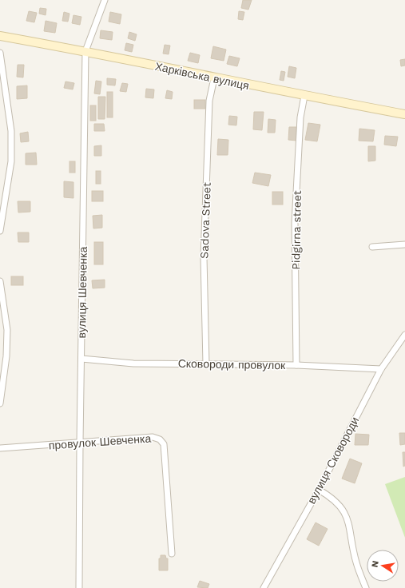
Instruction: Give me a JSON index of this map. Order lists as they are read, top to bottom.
{
  "streets": {
    "main road": ["Харківська вулиця"],
    "street": [
      "Sadova Street",
      "Pidgirna street",
      "вулиця Шевченка",
      "Сковороди провулок",
      "провулок Шевченка",
      "вулиця Сковороди"
    ]
  },
  "crossings": [
    ["Харківська вулиця", "Sadova Street"],
    ["Харківська вулиця", "Pidgirna street"],
    ["Харківська вулиця", "вулиця Шевченка"],
    ["Sadova Street", "Сковороди провулок"],
    ["Pidgirna street", "Сковороди провулок"],
    ["вулиця Шевченка", "Сковороди провулок"],
    ["вулиця Шевченка", "провулок Шевченка"],
    ["Сковороди провулок", "вулиця Сковороди"]
  ],
  "north": "left"
}
